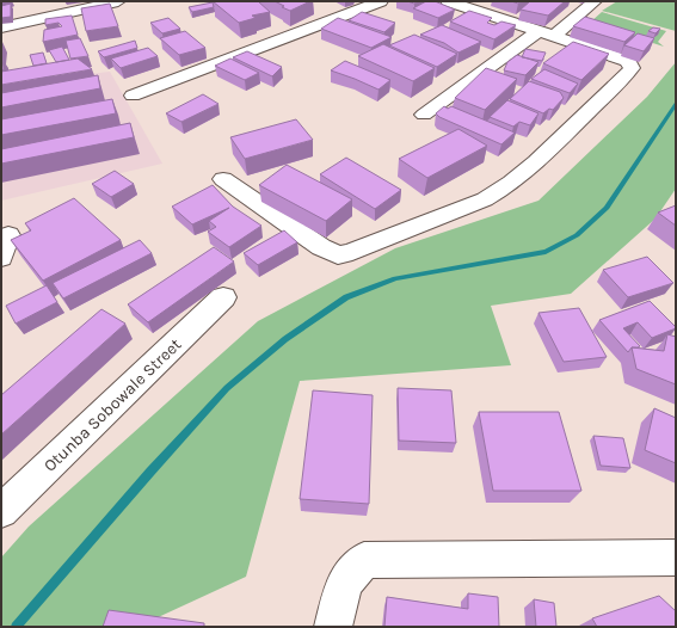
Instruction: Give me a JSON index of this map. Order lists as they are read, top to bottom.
{
  "streets": {
    "street": ["Otunba Sobowale Street"]
  }
}
